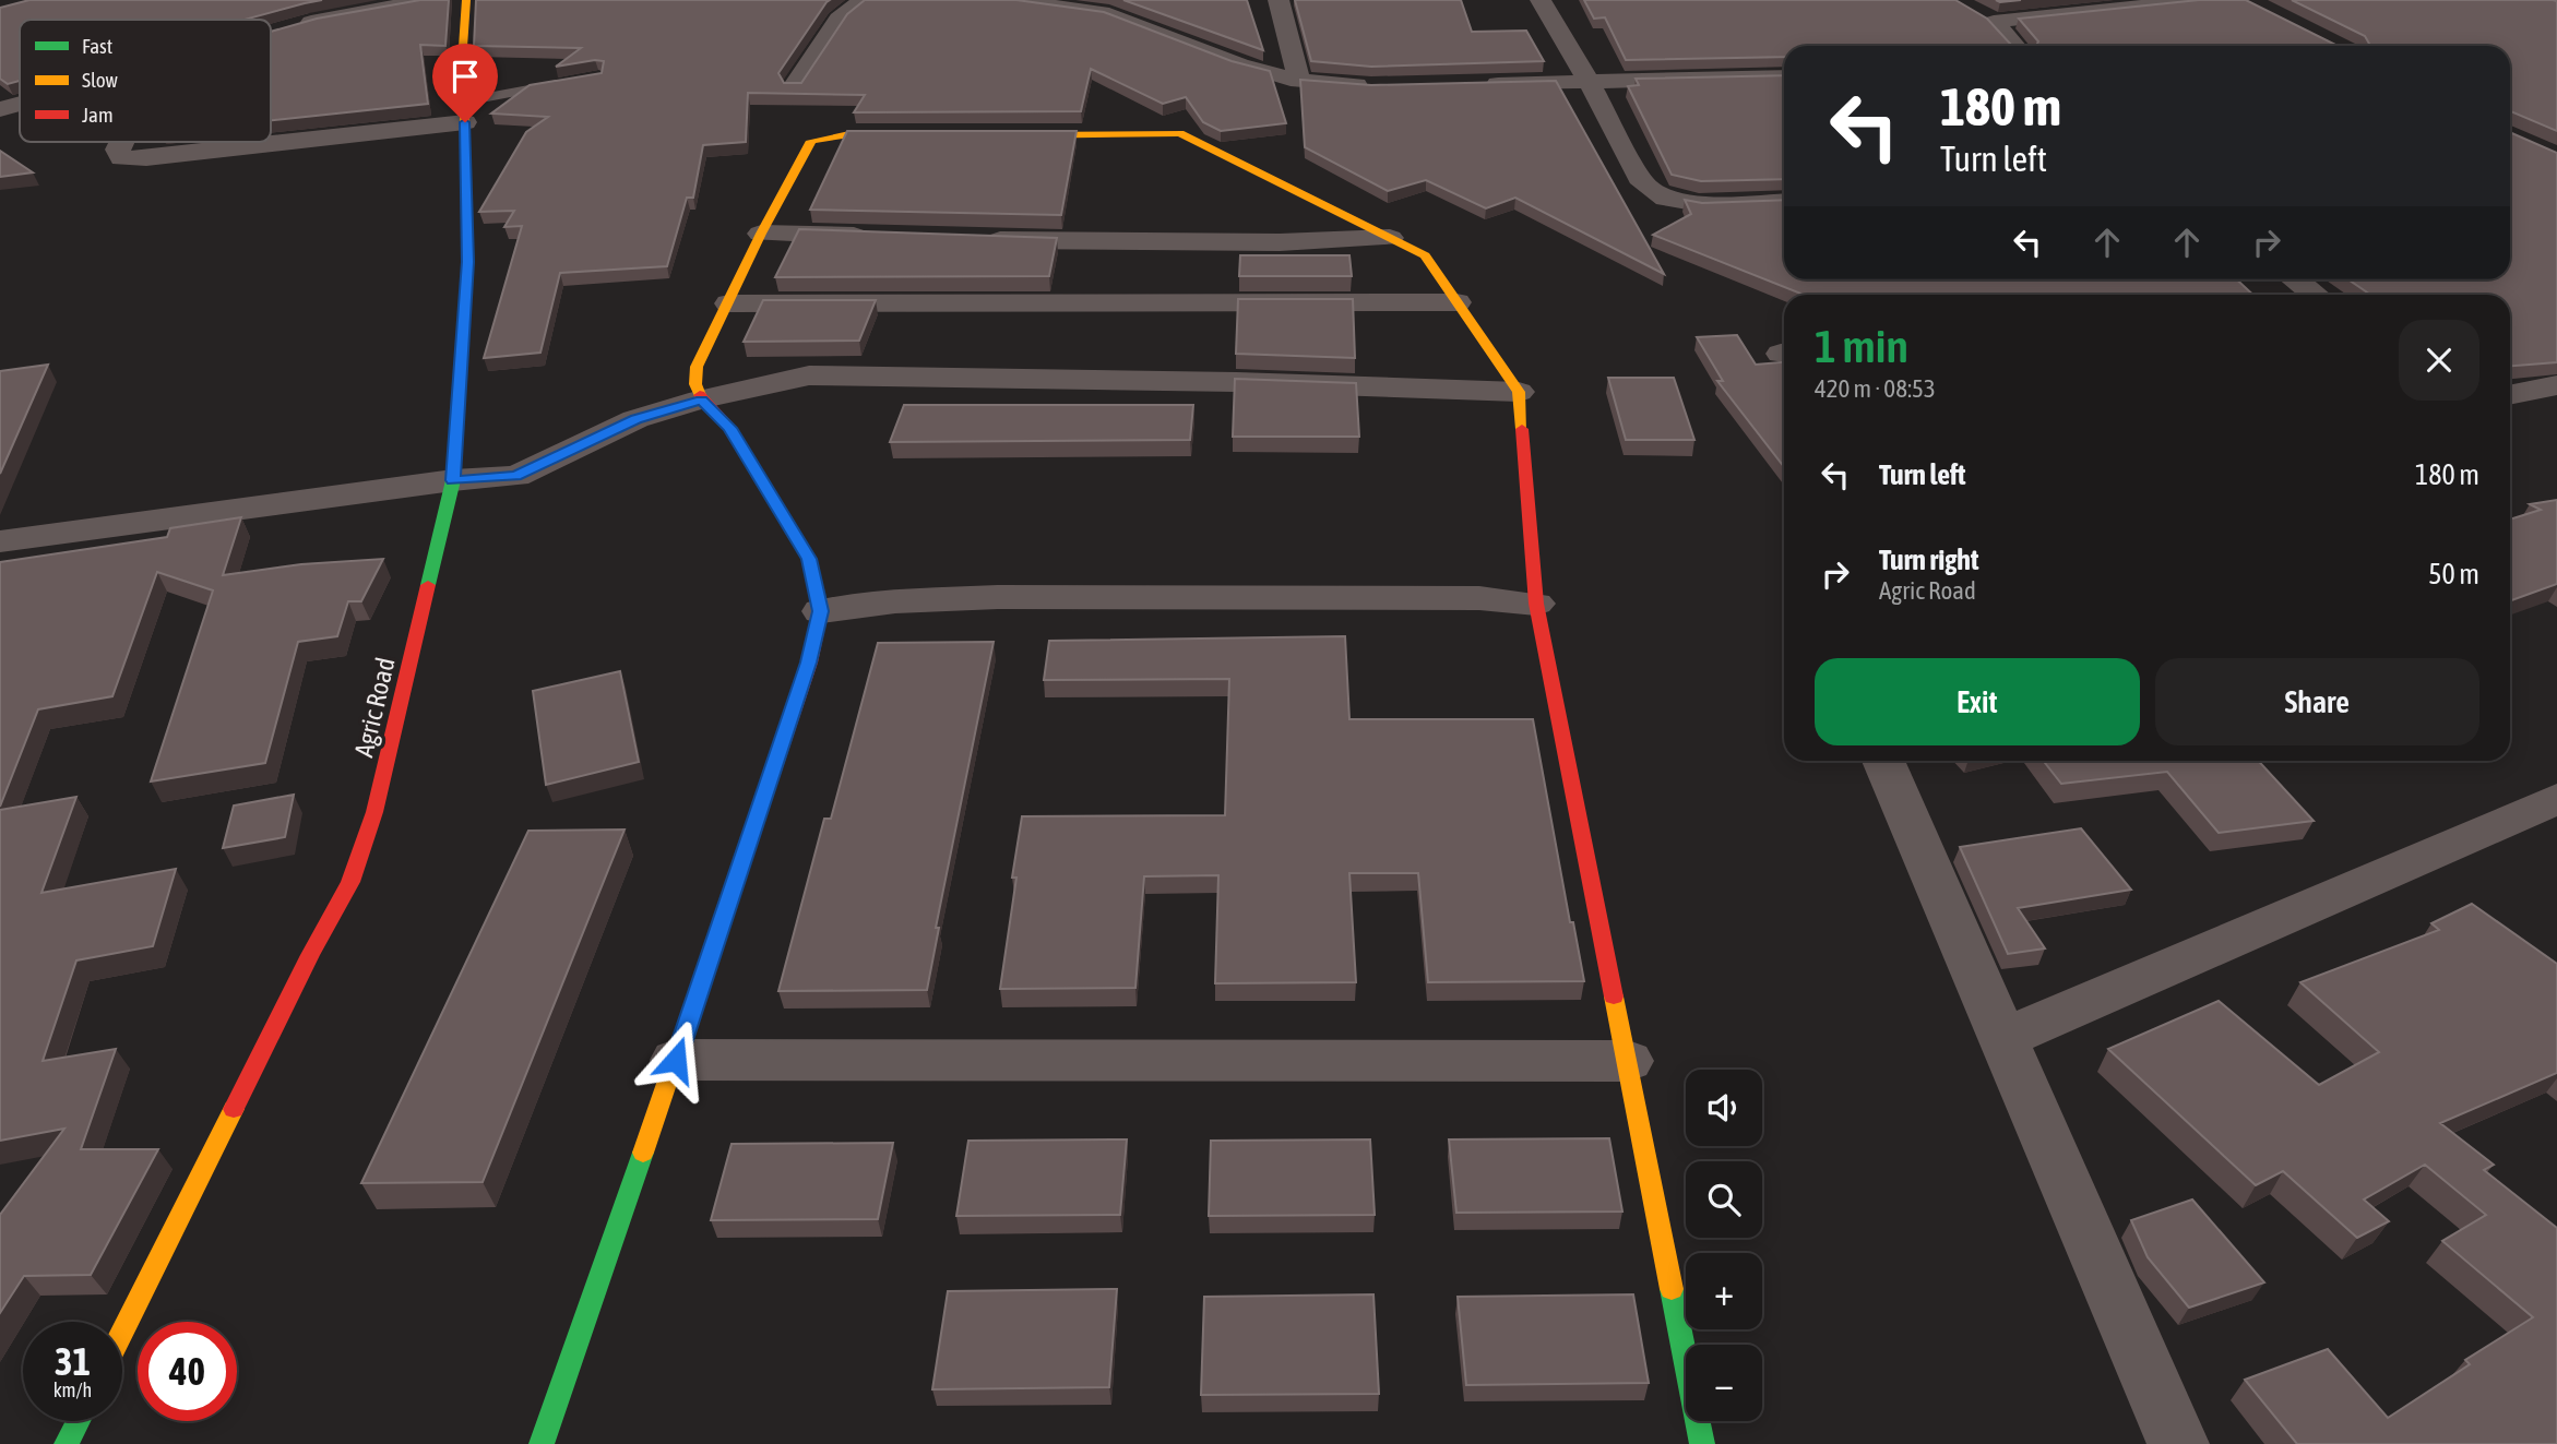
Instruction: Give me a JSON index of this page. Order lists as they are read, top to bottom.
{
  "streets": {
    "street": ["Agric Road"]
  },
  "legend": ["Fast", "Slow", "Jam"],
  "page": {
    "turn": ["180 m", "Turn left"],
    "heading": ["1 min", "420 m · 08:53"],
    "list": [
      {
        "name": "Turn left",
        "value": "180 m"
      },
      {
        "name": "Turn right",
        "note": "Agric Road",
        "value": "50 m"
      }
    ],
    "buttons": ["Exit", "Share"],
    "map_buttons": ["+", "−"],
    "speed": "31 km/h",
    "limit": "40"
  }
}
